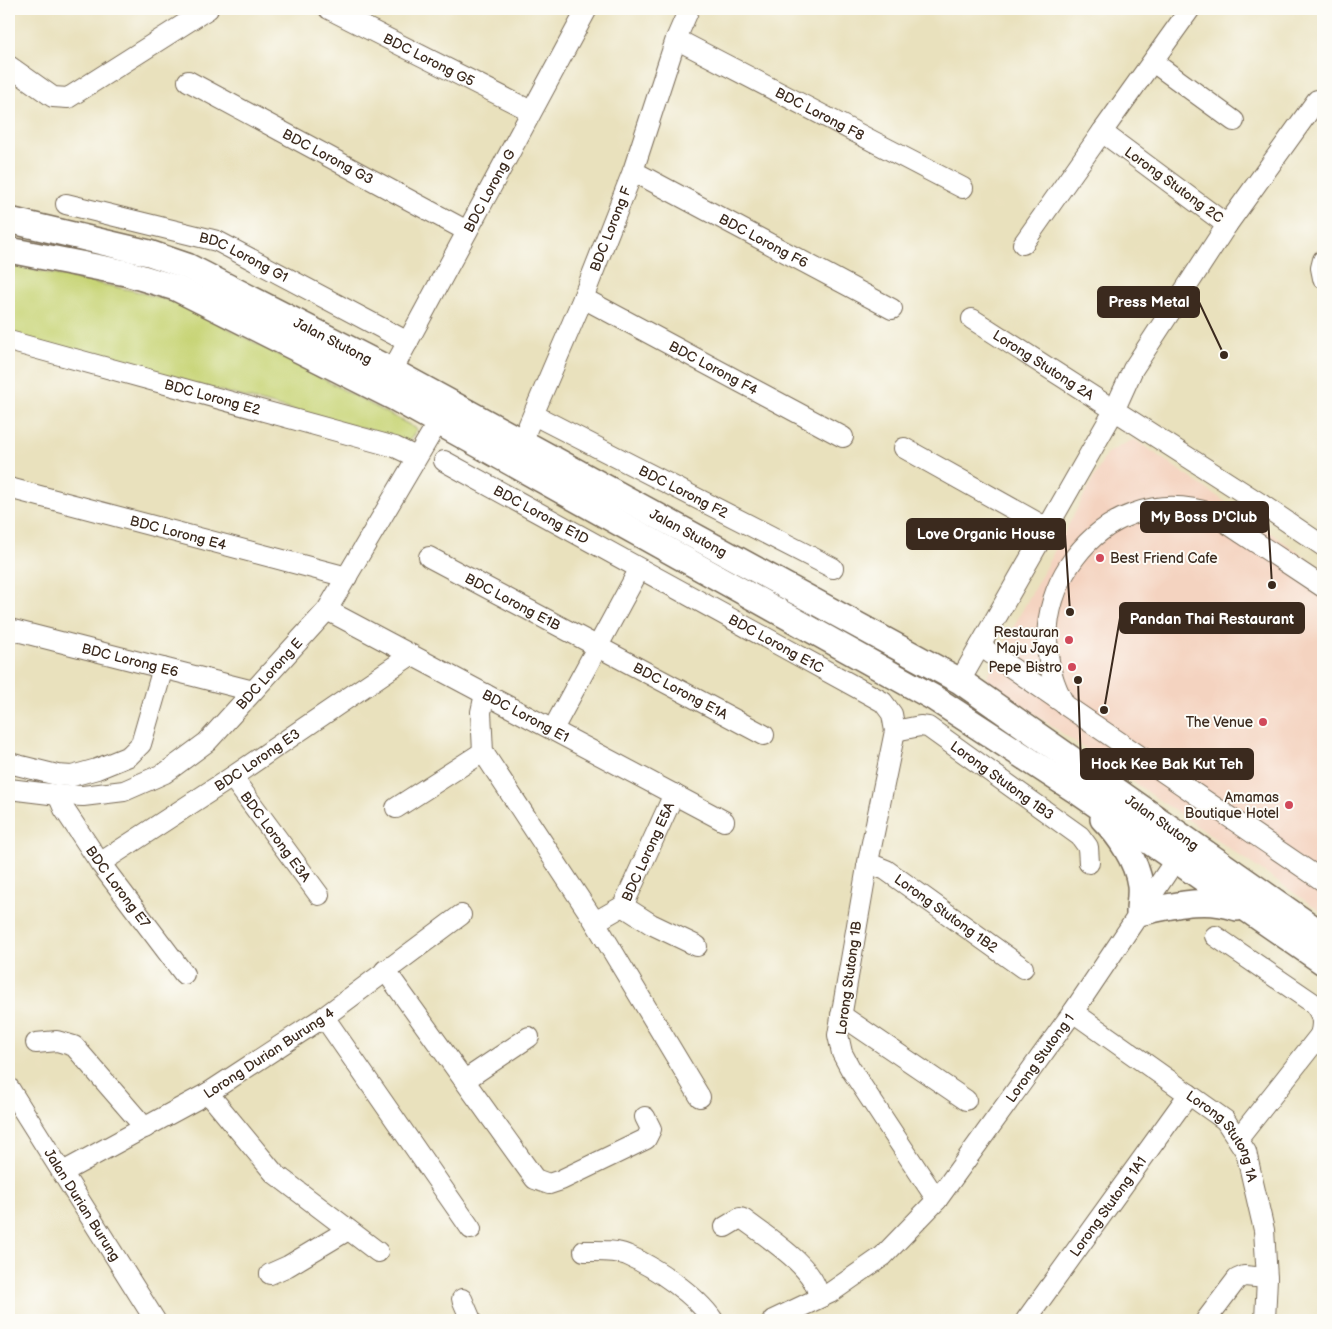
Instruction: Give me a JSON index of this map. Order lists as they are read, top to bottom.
{
  "streets": {
    "main road": ["Jalan Stutong"],
    "street": [
      "BDC Lorong G5",
      "BDC Lorong F8",
      "BDC Lorong G3",
      "Lorong Stutong 2C",
      "BDC Lorong G",
      "BDC Lorong F",
      "BDC Lorong F6",
      "BDC Lorong G1",
      "Lorong Stutong 2A",
      "BDC Lorong F4",
      "BDC Lorong E2",
      "BDC Lorong F2",
      "BDC Lorong E1D",
      "BDC Lorong E4",
      "BDC Lorong E1B",
      "BDC Lorong E1C",
      "BDC Lorong E6",
      "BDC Lorong E",
      "BDC Lorong E1A",
      "BDC Lorong E1",
      "BDC Lorong E3",
      "Lorong Stutong 1B3",
      "BDC Lorong E3A",
      "BDC Lorong E5A",
      "BDC Lorong E7",
      "Lorong Stutong 1B2",
      "Lorong Stutong 1B",
      "Lorong Durian Burung 4",
      "Lorong Stutong 1",
      "Lorong Stutong 1A",
      "Jalan Durian Burung",
      "Lorong Stutong 1A1"
    ]
  },
  "crossings": [
    ["BDC Lorong G5", "BDC Lorong G"],
    ["BDC Lorong F8", "BDC Lorong F"],
    ["BDC Lorong G3", "BDC Lorong G"],
    ["Lorong Stutong 2C", "Jalan Stutong"],
    ["Lorong Stutong 2C", "Lorong Stutong 2A"],
    ["BDC Lorong G", "BDC Lorong G1"],
    ["BDC Lorong G", "Jalan Stutong"],
    ["BDC Lorong F", "BDC Lorong F6"],
    ["BDC Lorong F", "Jalan Stutong"],
    ["BDC Lorong F", "BDC Lorong F4"],
    ["BDC Lorong F", "BDC Lorong F2"],
    ["Jalan Stutong", "BDC Lorong E"],
    ["Jalan Stutong", "Lorong Stutong 1"],
    ["BDC Lorong E2", "BDC Lorong E"],
    ["BDC Lorong E1D", "BDC Lorong E1C"],
    ["BDC Lorong E4", "BDC Lorong E"],
    ["BDC Lorong E1B", "BDC Lorong E1A"],
    ["BDC Lorong E1C", "Lorong Stutong 1B3"],
    ["BDC Lorong E1C", "Lorong Stutong 1B"],
    ["BDC Lorong E6", "BDC Lorong E"],
    ["BDC Lorong E", "BDC Lorong E1"],
    ["BDC Lorong E", "BDC Lorong E7"],
    ["BDC Lorong E1", "BDC Lorong E3"],
    ["BDC Lorong E1", "BDC Lorong E5A"],
    ["BDC Lorong E3", "BDC Lorong E3A"],
    ["BDC Lorong E3", "BDC Lorong E7"],
    ["Lorong Stutong 1B3", "Lorong Stutong 1B"],
    ["Lorong Stutong 1B2", "Lorong Stutong 1B"],
    ["Lorong Stutong 1B", "Lorong Stutong 1"],
    ["Lorong Durian Burung 4", "Jalan Durian Burung"],
    ["Lorong Stutong 1", "Lorong Stutong 1A"],
    ["Lorong Stutong 1A", "Lorong Stutong 1A1"]
  ],
  "places": [
    "Press Metal",
    "Best Friend Cafe",
    "My Boss D'Club",
    "Love Organic House",
    "Restauran Maju Jaya",
    "Pepe Bistro",
    "Hock Kee Bak Kut Teh",
    "Pandan Thai Restaurant",
    "The Venue",
    "Amamas Boutique Hotel"
  ]
}
